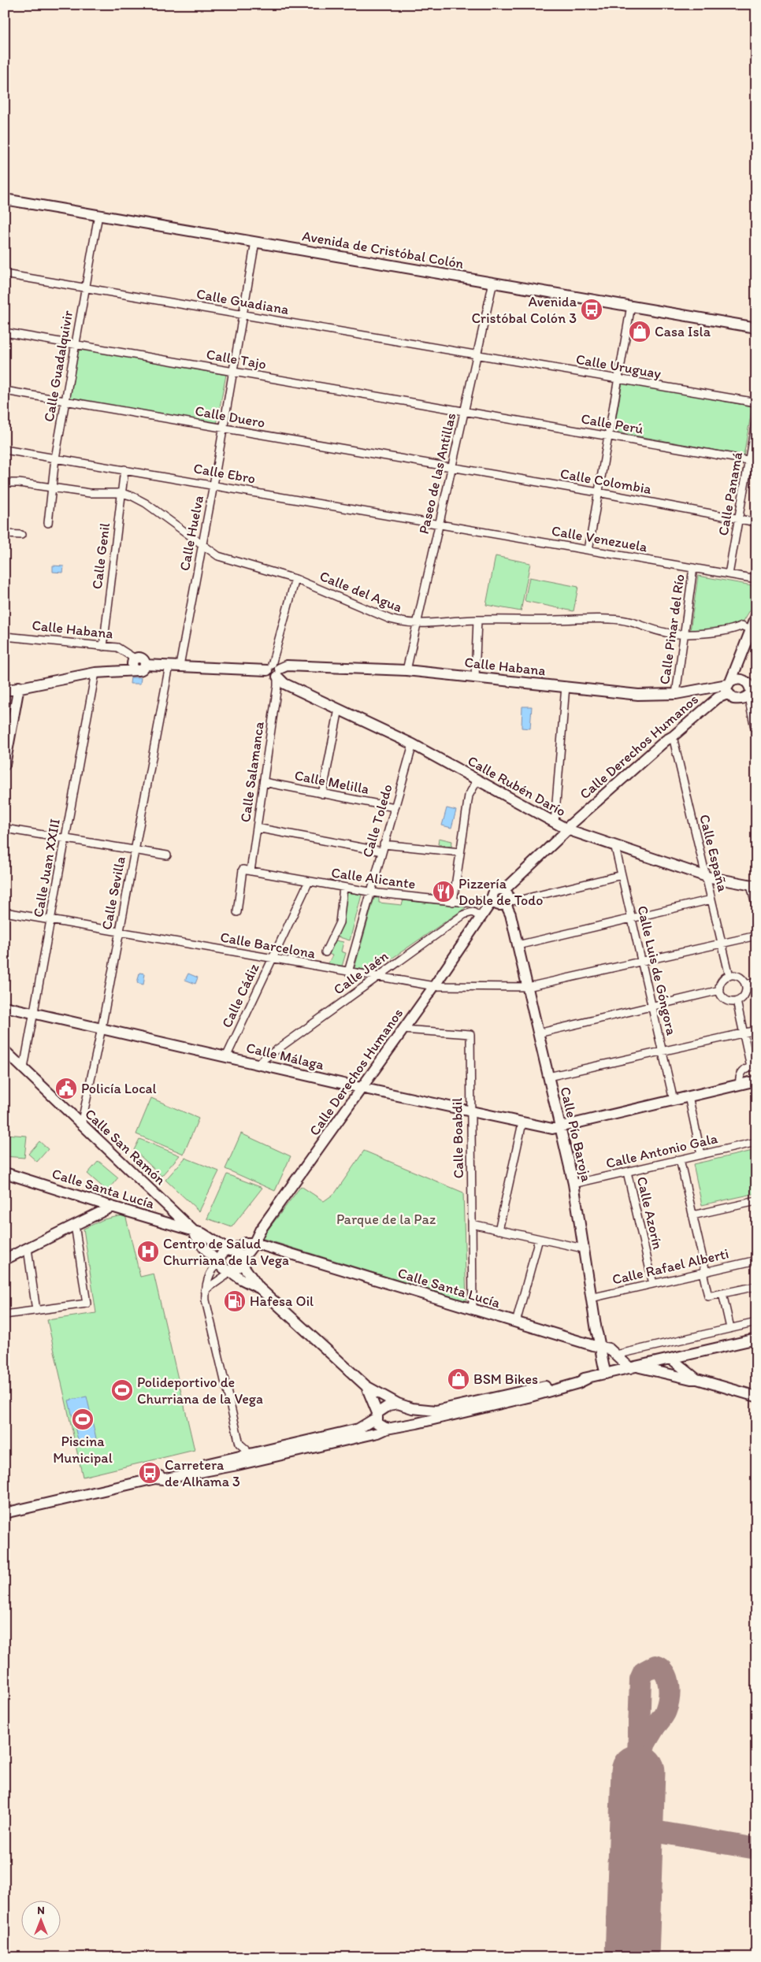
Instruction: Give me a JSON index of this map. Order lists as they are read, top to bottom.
{
  "streets": {
    "street": [
      "Avenida de Cristóbal Colón",
      "Calle Guadiana",
      "Calle Tajo",
      "Calle Guadalquivir",
      "Calle Uruguay",
      "Calle Duero",
      "Calle Perú",
      "Calle Ebro",
      "Paseo de las Antillas",
      "Calle Colombia",
      "Calle Panamá",
      "Calle Huelva",
      "Calle Venezuela",
      "Calle Genil",
      "Calle del Agua",
      "Calle Habana",
      "Calle Pinar del Río",
      "Calle Derechos Humanos",
      "Calle Salamanca",
      "Calle Melilla",
      "Calle Rubén Darío",
      "Calle Toledo",
      "Calle España",
      "Calle Juan XXIII",
      "Calle Alicante",
      "Calle Sevilla",
      "Calle Barcelona",
      "Calle Luis de Góngora",
      "Calle Jaén",
      "Calle Cádiz",
      "Calle Málaga",
      "Calle Pío Baroja",
      "Calle Boabdil",
      "Calle San Ramón",
      "Calle Antonio Gala",
      "Calle Santa Lucía",
      "Calle Azorín",
      "Calle Rafael Alberti"
    ]
  },
  "crossings": [
    ["Avenida de Cristóbal Colón", "Calle Guadalquivir"],
    ["Avenida de Cristóbal Colón", "Paseo de las Antillas"],
    ["Avenida de Cristóbal Colón", "Calle Huelva"],
    ["Calle Guadiana", "Calle Guadalquivir"],
    ["Calle Guadiana", "Calle Uruguay"],
    ["Calle Guadiana", "Paseo de las Antillas"],
    ["Calle Guadiana", "Calle Huelva"],
    ["Calle Tajo", "Calle Guadalquivir"],
    ["Calle Tajo", "Calle Perú"],
    ["Calle Tajo", "Paseo de las Antillas"],
    ["Calle Tajo", "Calle Huelva"],
    ["Calle Guadalquivir", "Calle Duero"],
    ["Calle Guadalquivir", "Calle Ebro"],
    ["Calle Guadalquivir", "Calle del Agua"],
    ["Calle Uruguay", "Paseo de las Antillas"],
    ["Calle Duero", "Paseo de las Antillas"],
    ["Calle Duero", "Calle Colombia"],
    ["Calle Duero", "Calle Huelva"],
    ["Calle Perú", "Paseo de las Antillas"],
    ["Calle Perú", "Calle Panamá"],
    ["Calle Ebro", "Paseo de las Antillas"],
    ["Calle Ebro", "Calle Huelva"],
    ["Calle Ebro", "Calle Venezuela"],
    ["Calle Ebro", "Calle Genil"],
    ["Paseo de las Antillas", "Calle Colombia"],
    ["Paseo de las Antillas", "Calle Venezuela"],
    ["Paseo de las Antillas", "Calle del Agua"],
    ["Paseo de las Antillas", "Calle Habana"],
    ["Calle Colombia", "Calle Panamá"],
    ["Calle Panamá", "Calle Venezuela"],
    ["Calle Huelva", "Calle del Agua"],
    ["Calle Huelva", "Calle Habana"],
    ["Calle Venezuela", "Calle Pinar del Río"],
    ["Calle Genil", "Calle del Agua"],
    ["Calle Genil", "Calle Habana"],
    ["Calle del Agua", "Calle Pinar del Río"],
    ["Calle del Agua", "Calle Salamanca"],
    ["Calle Habana", "Calle Pinar del Río"],
    ["Calle Habana", "Calle Derechos Humanos"],
    ["Calle Habana", "Calle Salamanca"],
    ["Calle Habana", "Calle Rubén Darío"],
    ["Calle Habana", "Calle Juan XXIII"],
    ["Calle Habana", "Calle Sevilla"],
    ["Calle Derechos Humanos", "Calle Rubén Darío"],
    ["Calle Derechos Humanos", "Calle España"],
    ["Calle Derechos Humanos", "Calle Alicante"],
    ["Calle Derechos Humanos", "Calle Barcelona"],
    ["Calle Derechos Humanos", "Calle Jaén"],
    ["Calle Derechos Humanos", "Calle Málaga"],
    ["Calle Derechos Humanos", "Calle Pío Baroja"],
    ["Calle Derechos Humanos", "Calle Boabdil"],
    ["Calle Derechos Humanos", "Calle San Ramón"],
    ["Calle Derechos Humanos", "Calle Santa Lucía"],
    ["Calle Salamanca", "Calle Melilla"],
    ["Calle Salamanca", "Calle Rubén Darío"],
    ["Calle Salamanca", "Calle Alicante"],
    ["Calle Melilla", "Calle Toledo"],
    ["Calle Rubén Darío", "Calle Toledo"],
    ["Calle Rubén Darío", "Calle España"],
    ["Calle Rubén Darío", "Calle Luis de Góngora"],
    ["Calle Toledo", "Calle Alicante"],
    ["Calle Toledo", "Calle Barcelona"],
    ["Calle España", "Calle Barcelona"],
    ["Calle Juan XXIII", "Calle Barcelona"],
    ["Calle Juan XXIII", "Calle Málaga"],
    ["Calle Juan XXIII", "Calle San Ramón"],
    ["Calle Alicante", "Calle Luis de Góngora"],
    ["Calle Alicante", "Calle Cádiz"],
    ["Calle Alicante", "Calle Pío Baroja"],
    ["Calle Sevilla", "Calle Barcelona"],
    ["Calle Sevilla", "Calle Málaga"],
    ["Calle Sevilla", "Calle San Ramón"],
    ["Calle Barcelona", "Calle Luis de Góngora"],
    ["Calle Barcelona", "Calle Jaén"],
    ["Calle Barcelona", "Calle Cádiz"],
    ["Calle Barcelona", "Calle Pío Baroja"],
    ["Calle Luis de Góngora", "Calle Málaga"],
    ["Calle Jaén", "Calle Málaga"],
    ["Calle Cádiz", "Calle Málaga"],
    ["Calle Málaga", "Calle Pío Baroja"],
    ["Calle Málaga", "Calle Boabdil"],
    ["Calle Pío Baroja", "Calle Antonio Gala"],
    ["Calle Pío Baroja", "Calle Santa Lucía"],
    ["Calle Pío Baroja", "Calle Rafael Alberti"],
    ["Calle Boabdil", "Calle Santa Lucía"],
    ["Calle San Ramón", "Calle Santa Lucía"],
    ["Calle Antonio Gala", "Calle Azorín"],
    ["Calle Azorín", "Calle Rafael Alberti"]
  ],
  "parks": ["Parque de la Paz"],
  "places": {
    "bus stop": ["Avenida Cristóbal Colón 3", "Carretera de Alhama 3"],
    "shop": ["Casa Isla", "BSM Bikes"],
    "restaurant": ["Pizzería Doble de Todo"],
    "public building": ["Policía Local"],
    "hospital": ["Centro de Salud Churriana de la Vega"],
    "fuel station": ["Hafesa Oil"],
    "sports": ["Polideportivo de Churriana de la Vega", "Piscina Municipal"]
  },
  "north": "top"
}
